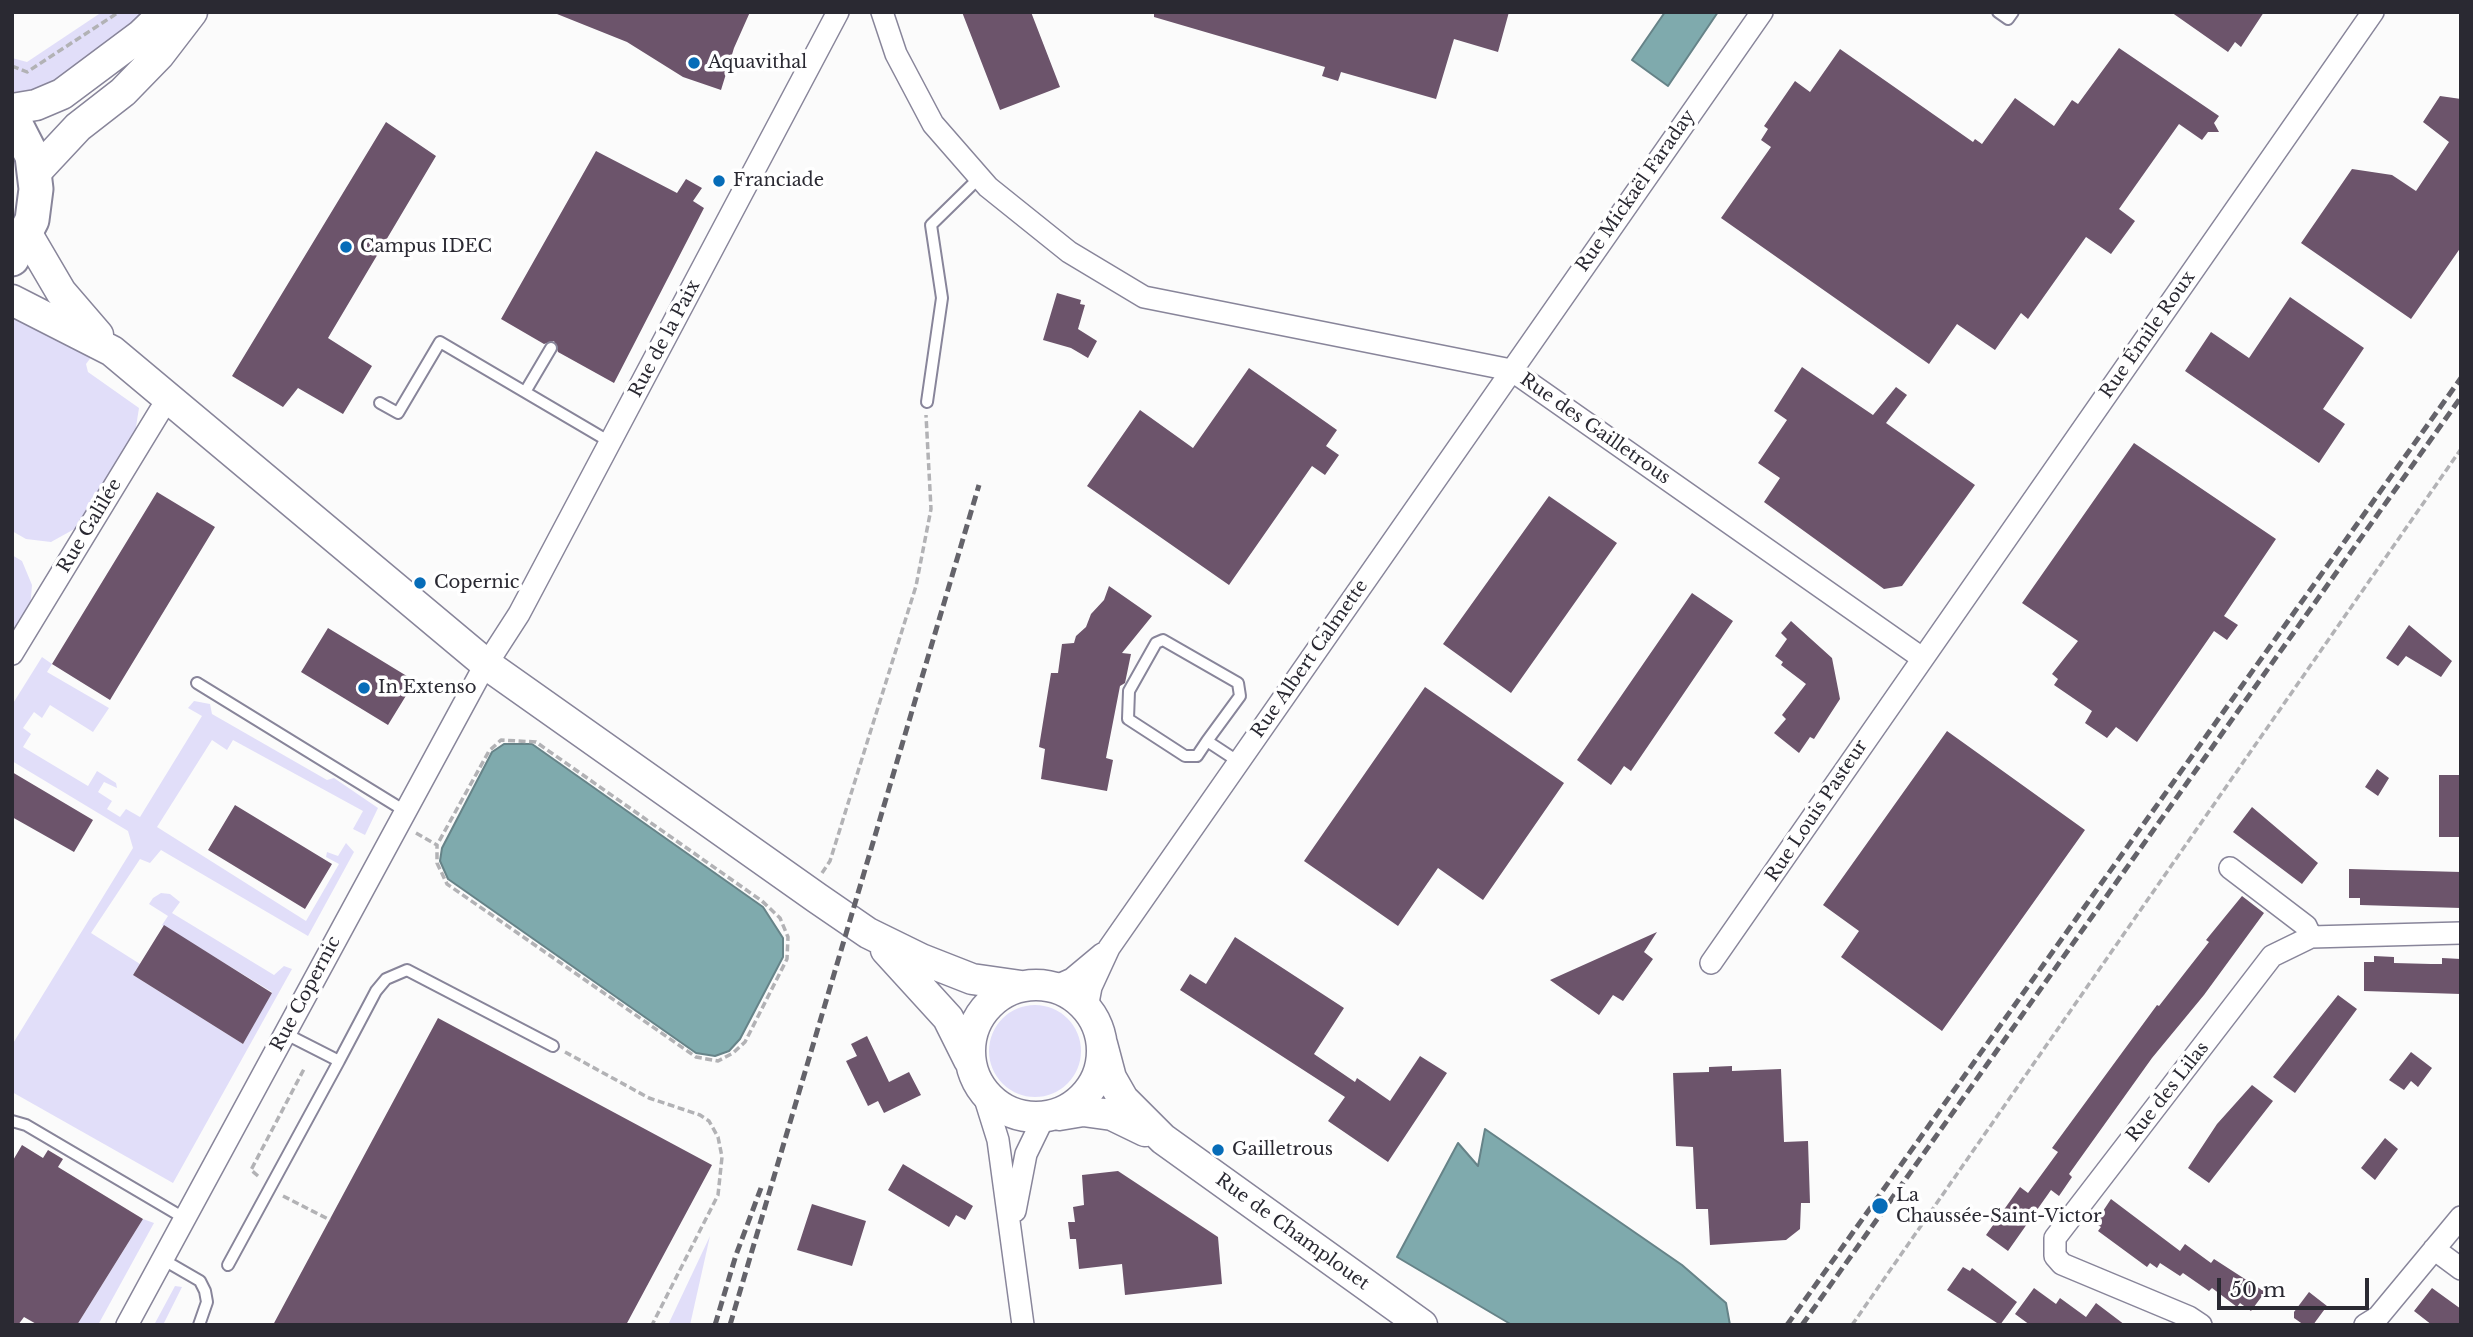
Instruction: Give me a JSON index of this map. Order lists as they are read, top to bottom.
{
  "streets": {
    "street": [
      "Rue Mickaël Faraday",
      "Rue Émile Roux",
      "Rue de la Paix",
      "Rue des Gailletrous",
      "Rue Galilée",
      "Rue Albert Calmette",
      "Rue Louis Pasteur",
      "Rue Copernic",
      "Rue des Lilas",
      "Rue de Champlouet"
    ]
  },
  "crossings": [
    ["Rue Mickaël Faraday", "Rue des Gailletrous"],
    ["Rue Mickaël Faraday", "Rue Albert Calmette"],
    ["Rue Émile Roux", "Rue des Gailletrous"],
    ["Rue Émile Roux", "Rue Louis Pasteur"],
    ["Rue de la Paix", "Rue Copernic"],
    ["Rue des Gailletrous", "Rue Albert Calmette"],
    ["Rue des Gailletrous", "Rue Louis Pasteur"],
    ["Rue Albert Calmette", "Rue de Champlouet"]
  ],
  "places": [
    "Aquavithal",
    "Franciade",
    "Campus IDEC",
    "Copernic",
    "In Extenso",
    "Gailletrous",
    "La Chaussée-Saint-Victor"
  ],
  "scale_bar": "50 m"
}
